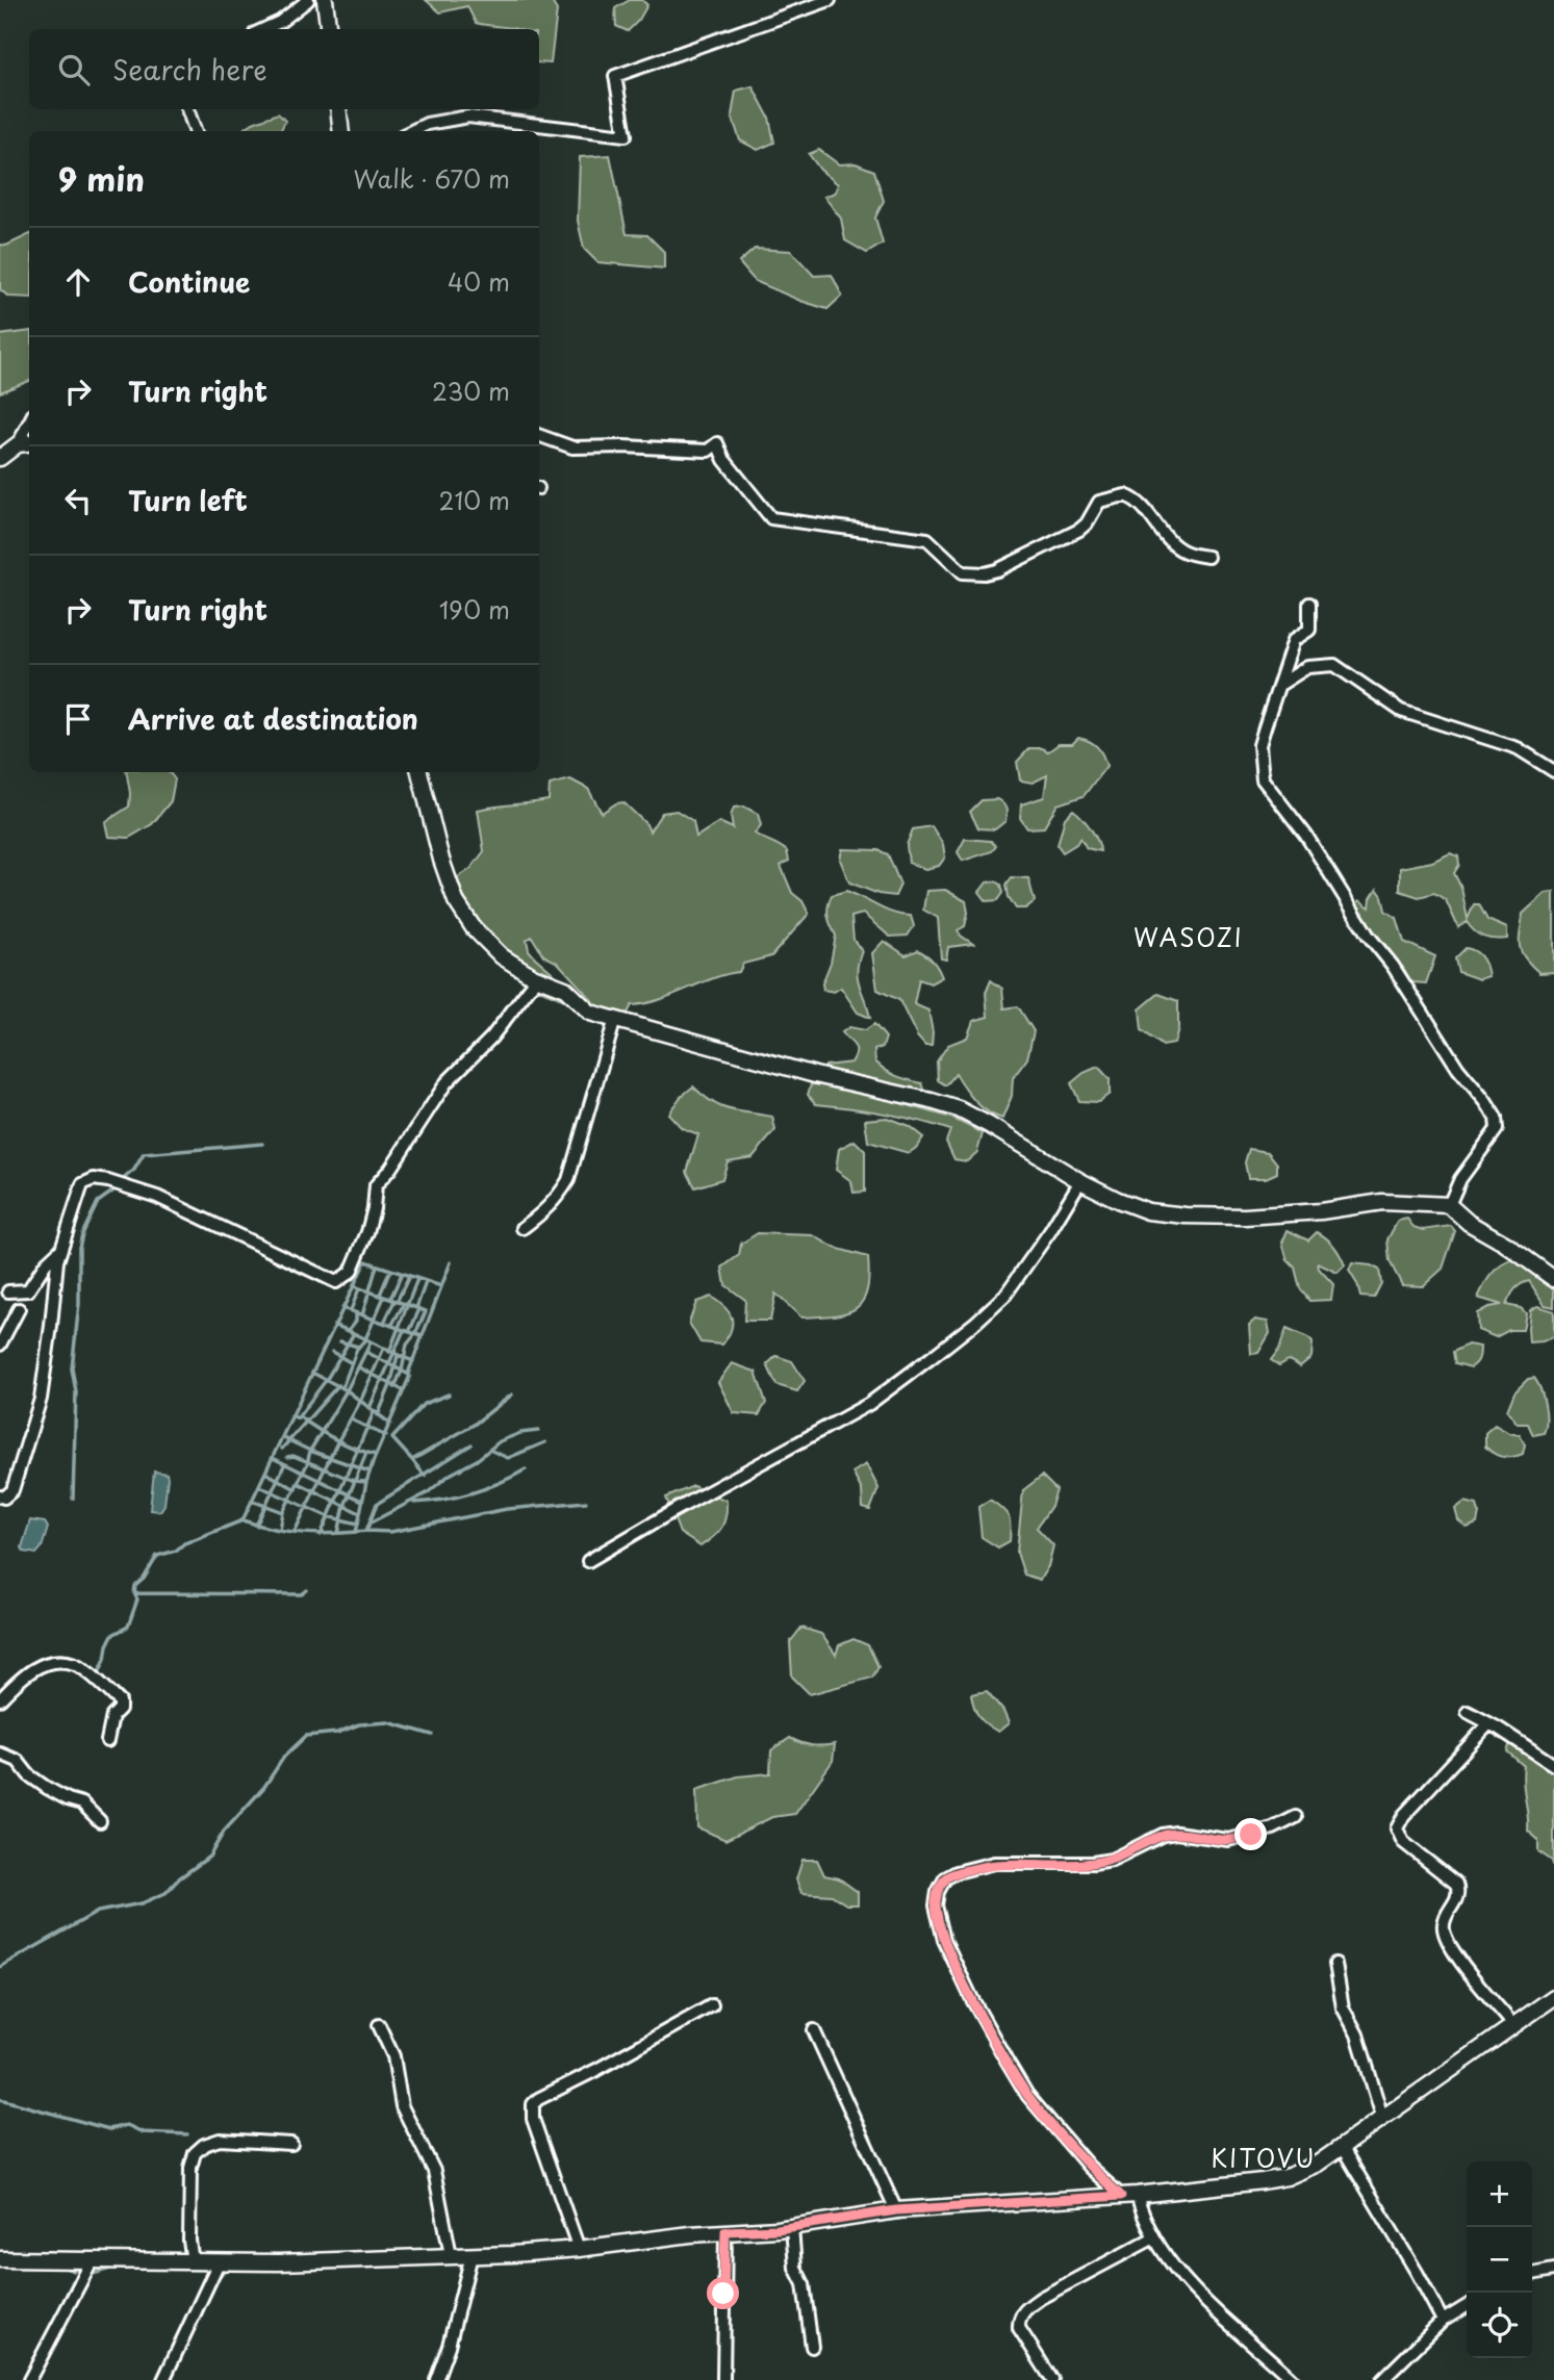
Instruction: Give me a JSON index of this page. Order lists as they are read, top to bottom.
{
  "districts": ["WASOZI", "KITOVU"],
  "page": {
    "search": "Search here",
    "heading": ["9 min", "Walk · 670 m"],
    "list": [
      ["Continue", "40 m"],
      ["Turn right", "230 m"],
      ["Turn left", "210 m"],
      ["Turn right", "190 m"],
      "Arrive at destination"
    ],
    "map_buttons": ["+", "−"]
  }
}
